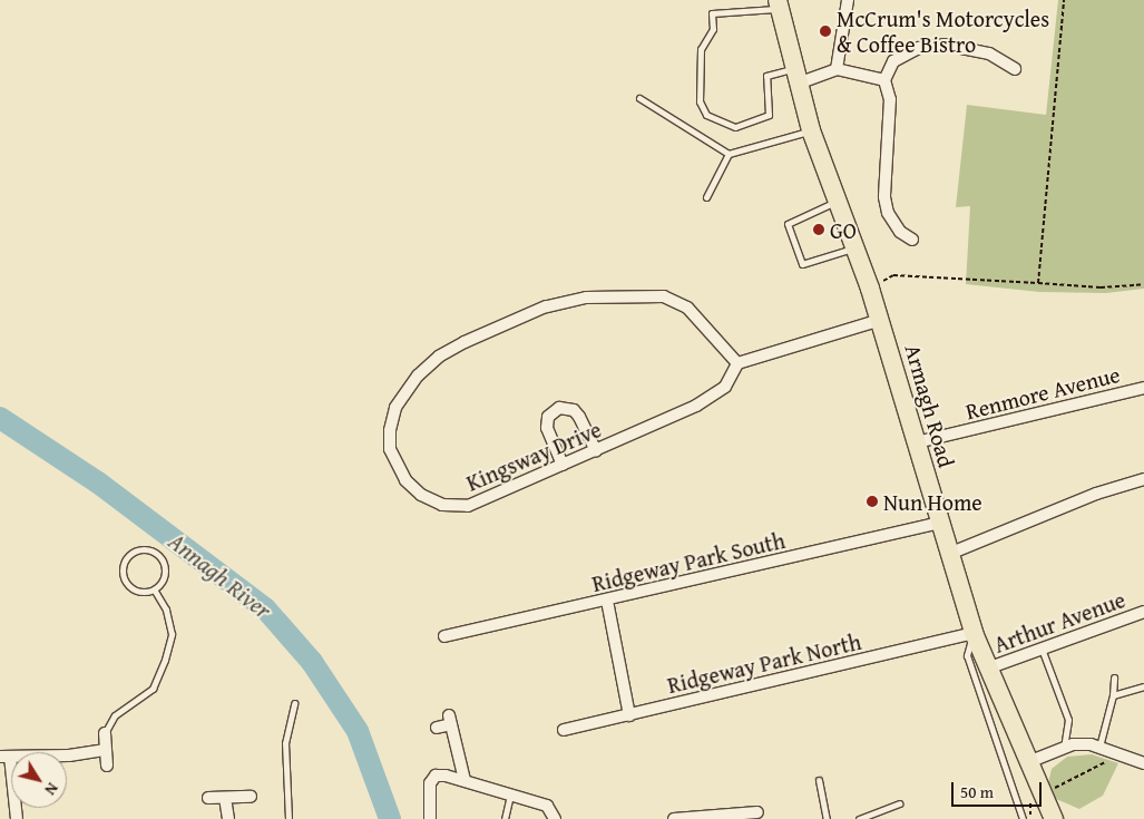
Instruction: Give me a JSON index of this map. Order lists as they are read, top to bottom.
{
  "streets": {
    "main road": ["Armagh Road"],
    "street": [
      "Renmore Avenue",
      "Kingsway Drive",
      "Ridgeway Park South",
      "Arthur Avenue",
      "Ridgeway Park North"
    ]
  },
  "crossings": [
    ["Renmore Avenue", "Armagh Road"],
    ["Armagh Road", "Ridgeway Park South"],
    ["Armagh Road", "Arthur Avenue"],
    ["Armagh Road", "Ridgeway Park North"]
  ],
  "water": ["Annagh River"],
  "places": ["McCrum's Motorcycles & Coffee Bistro", "GO", "Nun Home"],
  "scale_bar": "50 m",
  "north": "bottom right"
}
